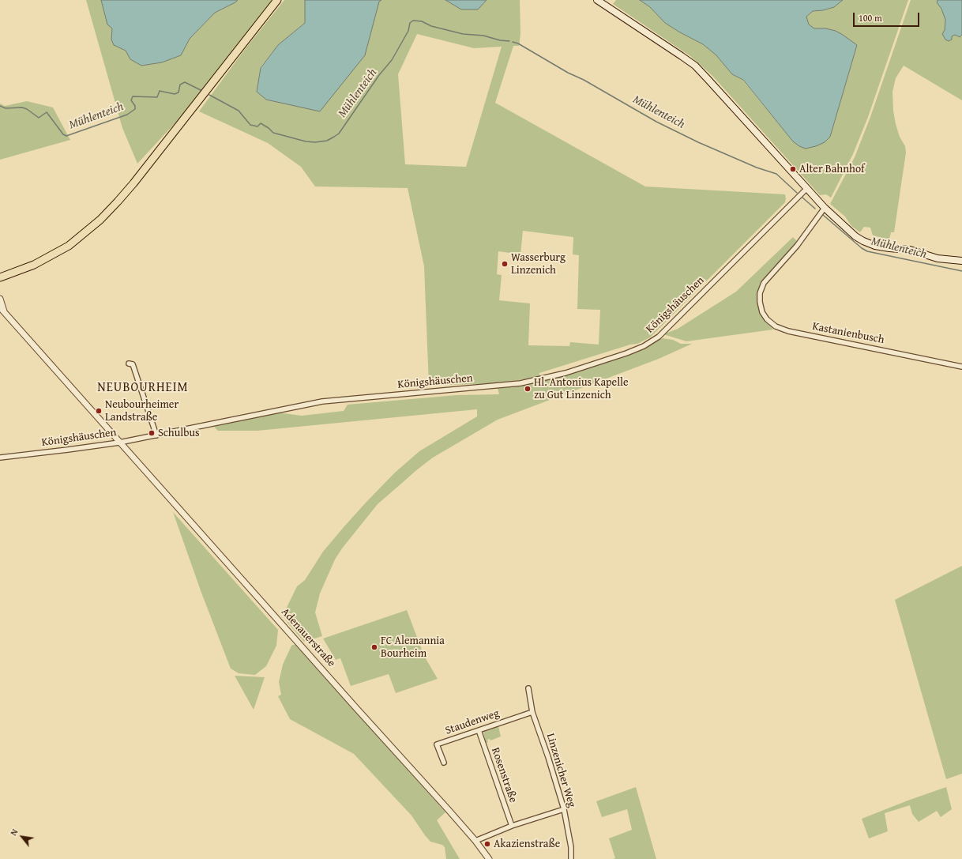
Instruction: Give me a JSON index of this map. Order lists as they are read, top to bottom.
{
  "streets": {
    "street": [
      "Königshäuschen",
      "Kastanienbusch",
      "Adenauerstraße",
      "Staudenweg",
      "Linzenicher Weg",
      "Rosenstraße"
    ]
  },
  "crossings": [
    ["Königshäuschen", "Adenauerstraße"],
    ["Staudenweg", "Linzenicher Weg"],
    ["Staudenweg", "Rosenstraße"]
  ],
  "districts": ["NEUBOURHEIM"],
  "water": ["Mühlenteich"],
  "places": [
    "Alter Bahnhof",
    "Wasserburg Linzenich",
    "Hl. Antonius Kapelle zu Gut Linzenich",
    "Neubourheimer Landstraße",
    "Schulbus",
    "FC Alemannia Bourheim",
    "Akazienstraße"
  ],
  "scale_bar": "100 m",
  "north": "top left"
}
